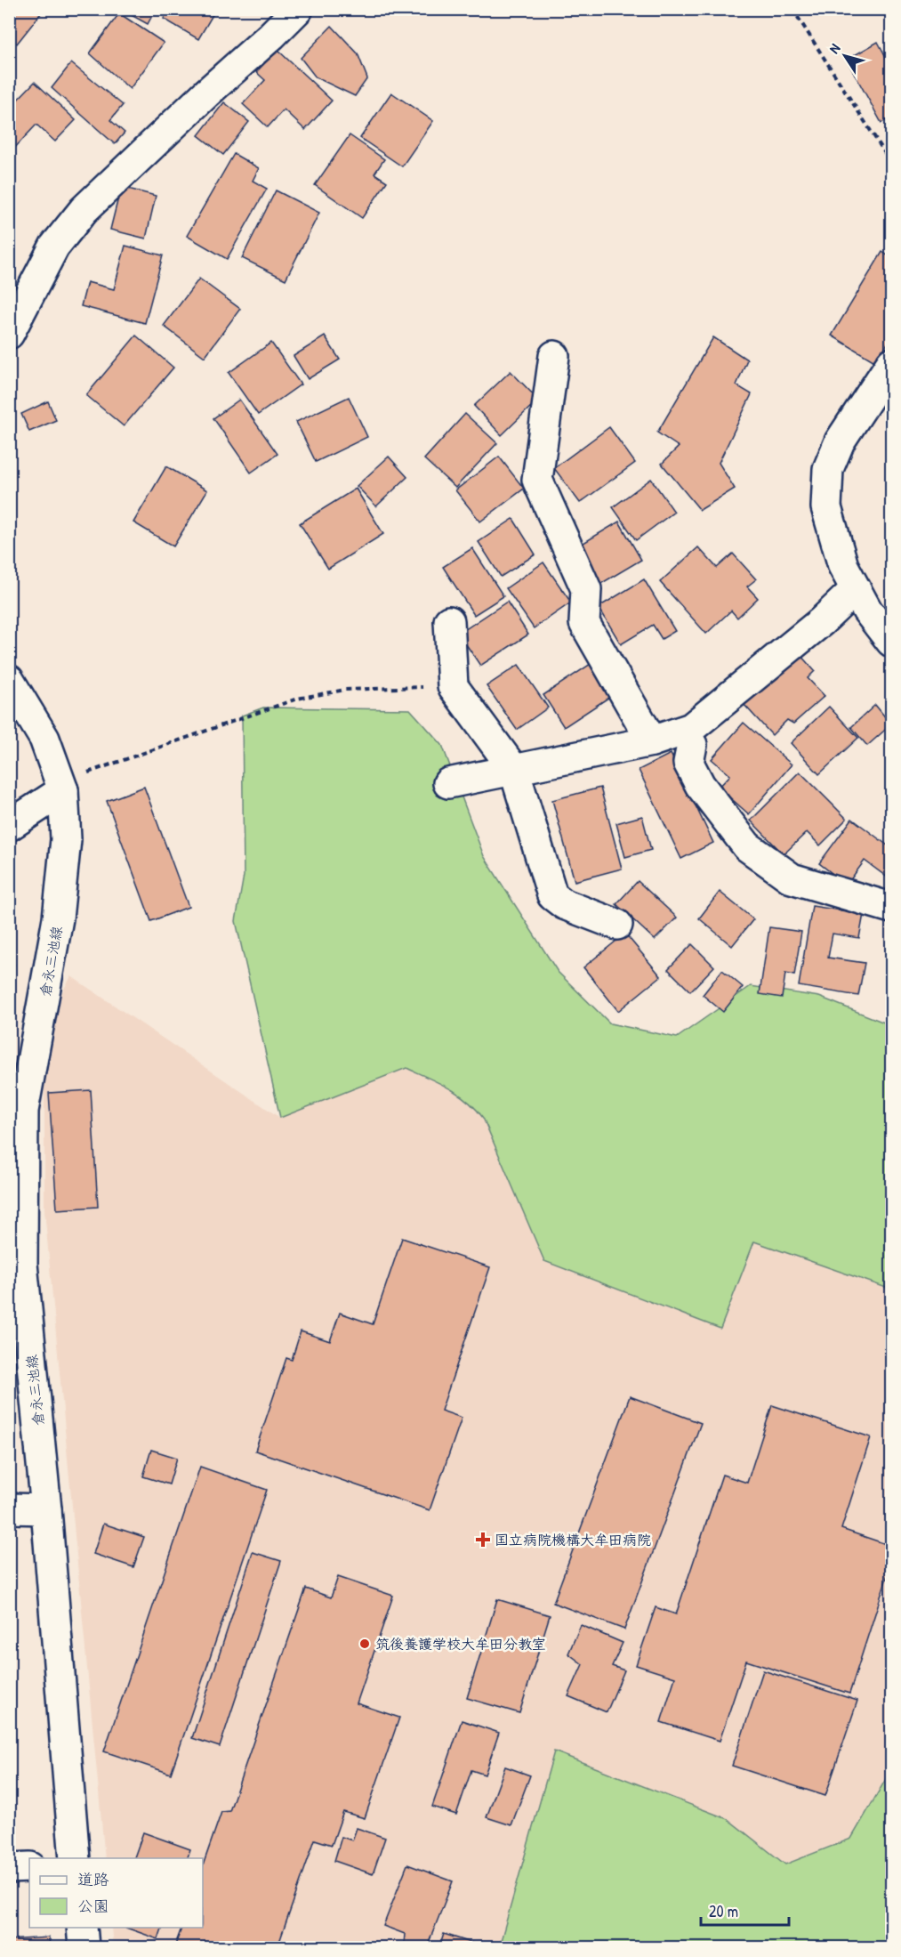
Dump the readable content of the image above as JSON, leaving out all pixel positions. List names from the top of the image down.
{
  "streets": {
    "street": ["倉永三池線"]
  },
  "places": {
    "health": ["国立病院機構大牟田病院"],
    "other": ["筑後養護学校大牟田分教室"]
  },
  "legend": ["道路", "公園"],
  "scale_bar": "20 m",
  "north": "top left"
}
